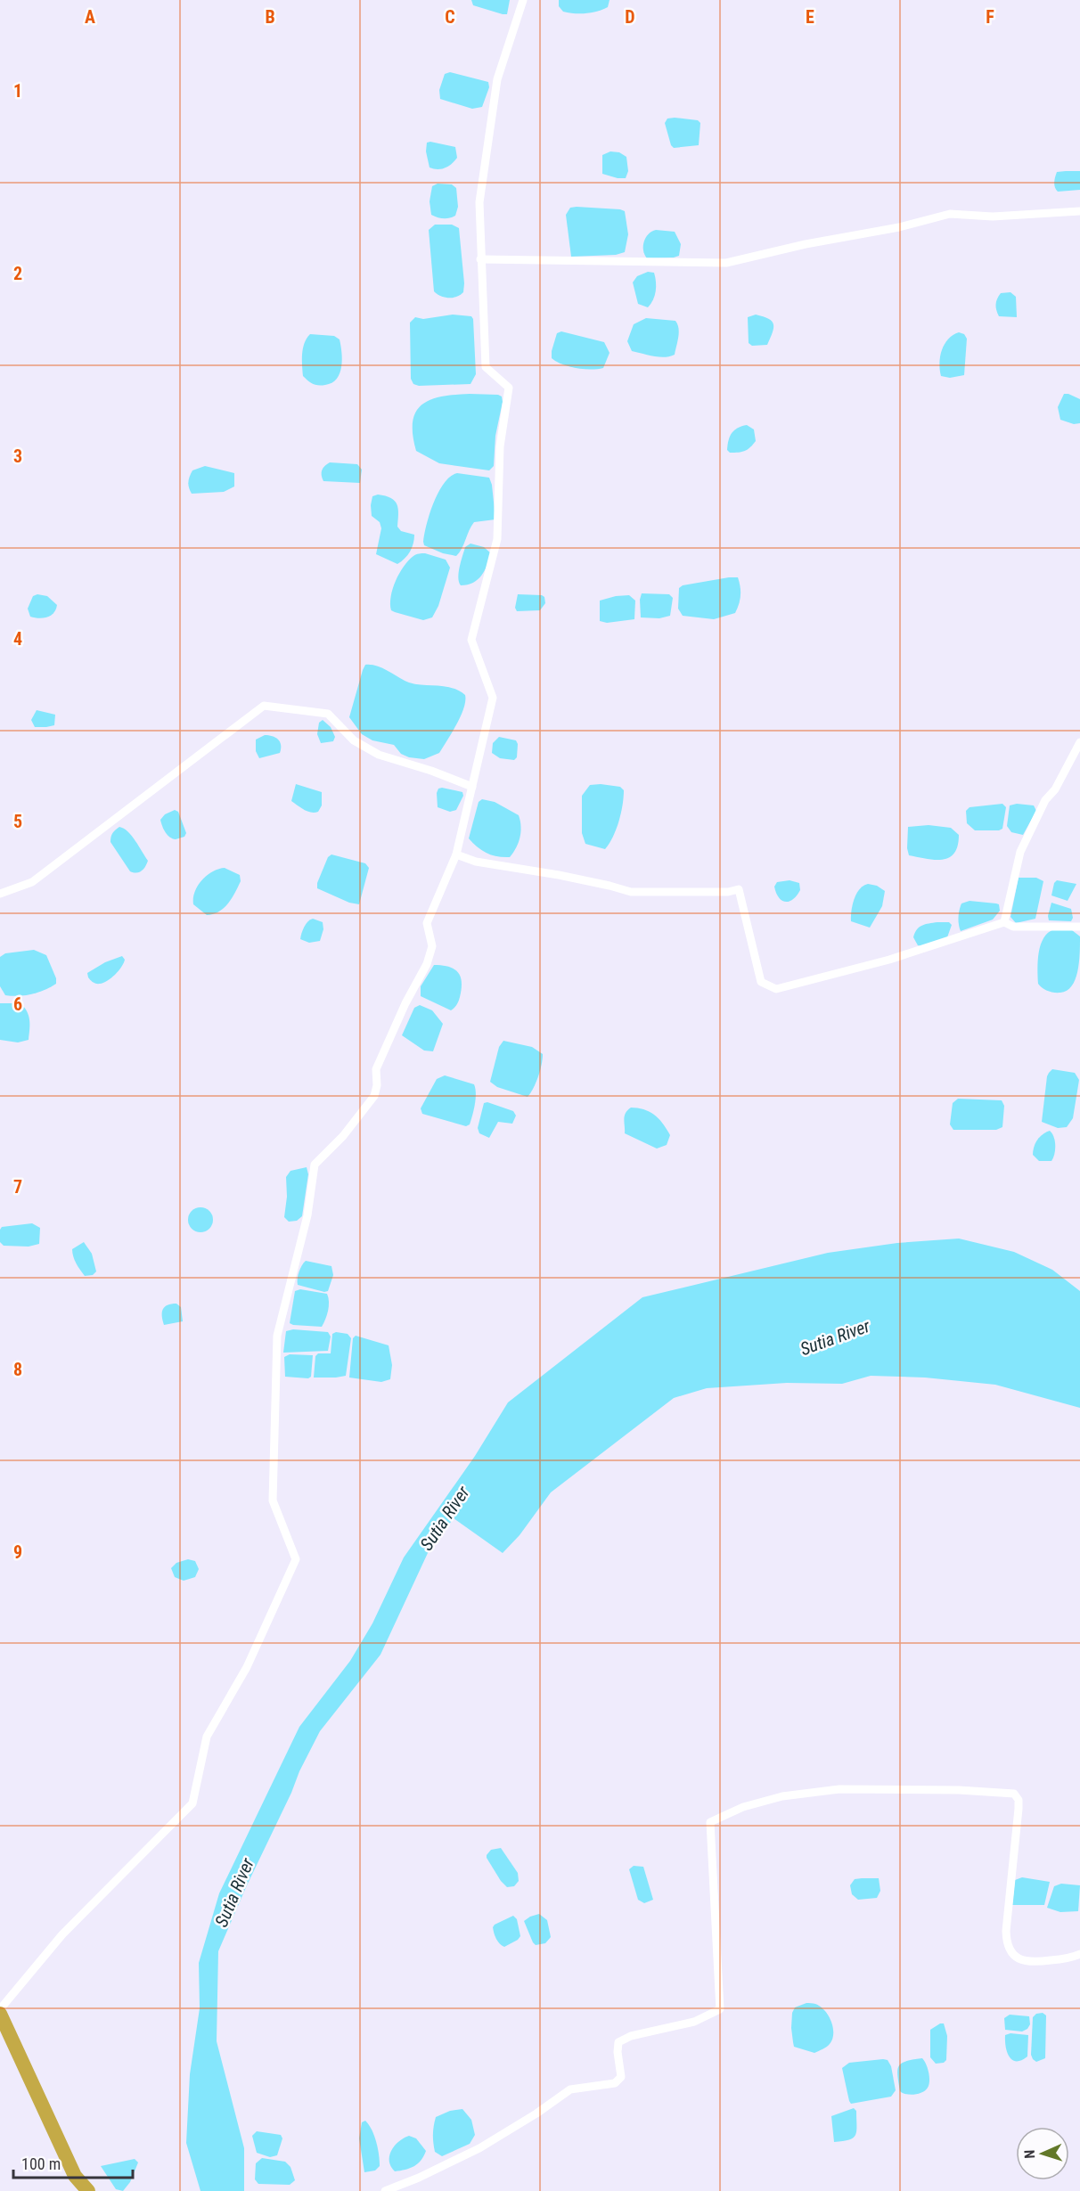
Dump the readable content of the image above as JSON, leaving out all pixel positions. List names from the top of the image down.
{
  "water": ["Sutia River"],
  "scale_bar": "100 m",
  "north": "left",
  "grid": {
    "columns": [
      "A",
      "B",
      "C",
      "D",
      "E",
      "F"
    ],
    "rows": [
      "1",
      "2",
      "3",
      "4",
      "5",
      "6",
      "7",
      "8",
      "9"
    ]
  }
}
